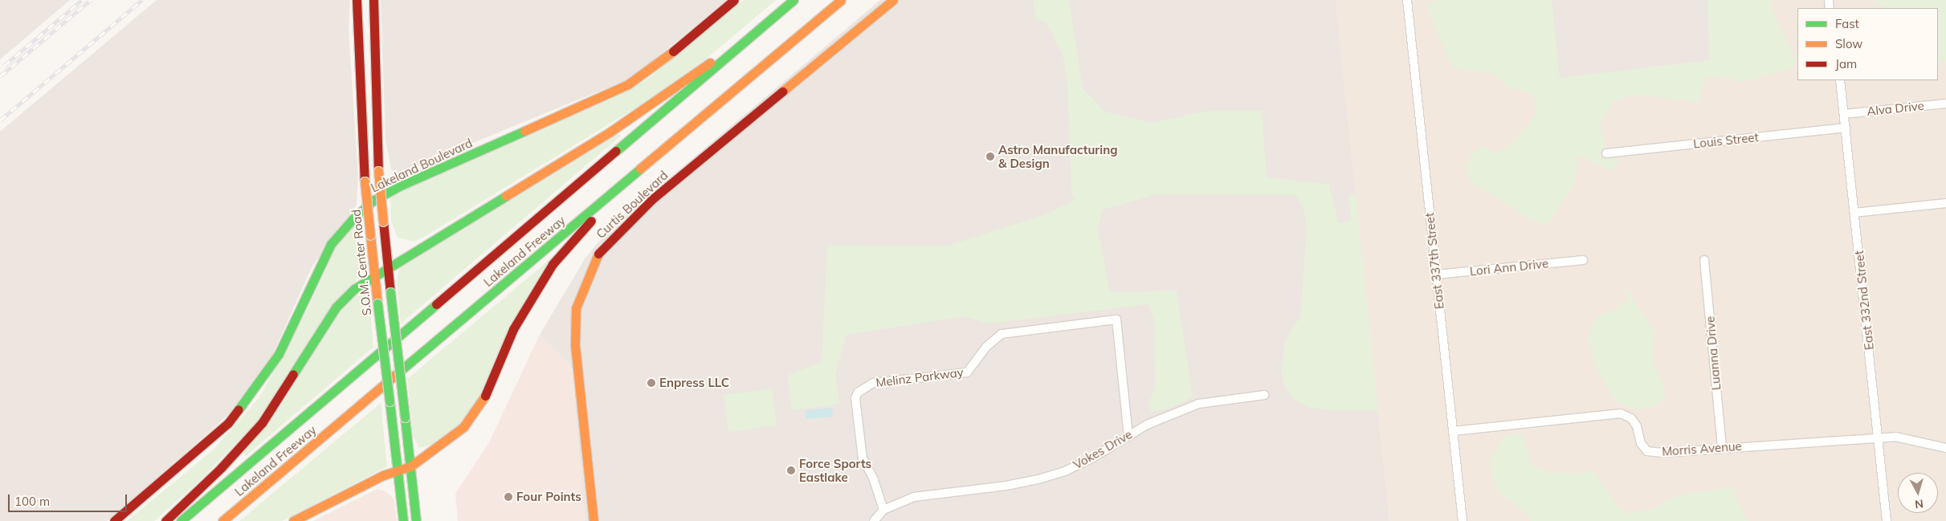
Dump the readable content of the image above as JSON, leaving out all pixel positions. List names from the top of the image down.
{
  "streets": {
    "main road": [
      "Lakeland Boulevard",
      "Curtis Boulevard",
      "Lakeland Freeway",
      "S.O.M. Center Road"
    ],
    "street": [
      "Alva Drive",
      "Louis Street",
      "East 337th Street",
      "Lori Ann Drive",
      "East 332nd Street",
      "Luanna Drive",
      "Melinz Parkway",
      "Morris Avenue",
      "Vokes Drive"
    ]
  },
  "crossings": [
    ["Alva Drive", "East 332nd Street"],
    ["Louis Street", "East 332nd Street"],
    ["East 337th Street", "Lori Ann Drive"],
    ["East 337th Street", "Morris Avenue"],
    ["East 332nd Street", "Morris Avenue"],
    ["Luanna Drive", "Morris Avenue"],
    ["Melinz Parkway", "Vokes Drive"]
  ],
  "places": [
    "Astro Manufacturing & Design",
    "Enpress LLC",
    "Force Sports Eastlake",
    "Four Points"
  ],
  "legend": ["Fast", "Slow", "Jam"],
  "scale_bar": "100 m",
  "north": "bottom"
}
